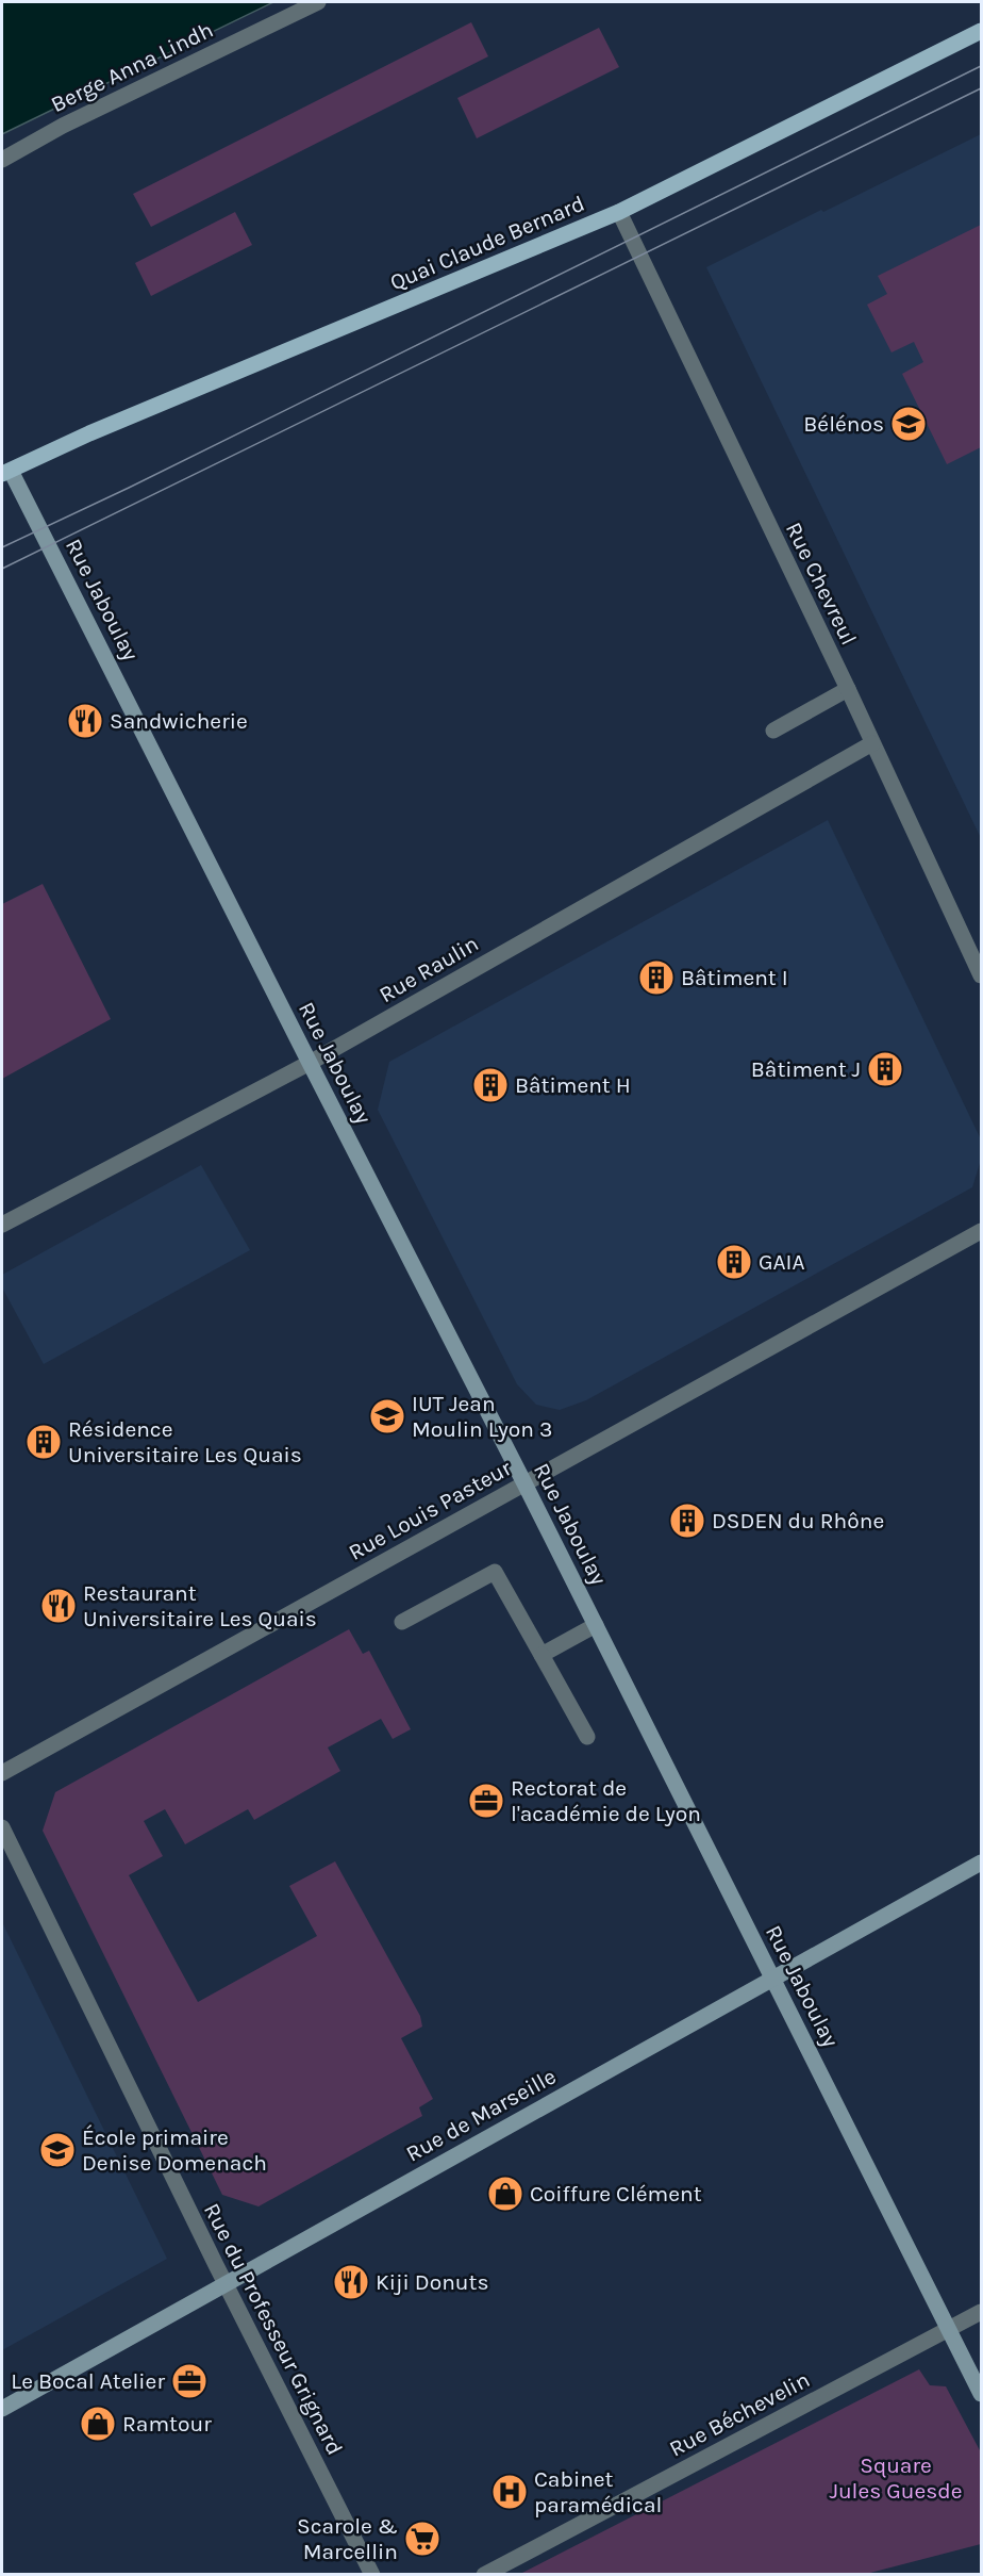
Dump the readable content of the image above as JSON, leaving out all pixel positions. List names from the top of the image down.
{
  "streets": {
    "main road": ["Quai Claude Bernard"],
    "street": [
      "Berge Anna Lindh",
      "Rue Chevreul",
      "Rue Jaboulay",
      "Rue Raulin",
      "Rue Louis Pasteur",
      "Rue de Marseille",
      "Rue du Professeur Grignard",
      "Rue Béchevelin"
    ]
  },
  "crossings": [
    ["Quai Claude Bernard", "Rue Chevreul"],
    ["Quai Claude Bernard", "Rue Jaboulay"],
    ["Rue Chevreul", "Rue Raulin"],
    ["Rue Jaboulay", "Rue Raulin"],
    ["Rue Jaboulay", "Rue Louis Pasteur"],
    ["Rue Jaboulay", "Rue de Marseille"],
    ["Rue Jaboulay", "Rue Béchevelin"],
    ["Rue de Marseille", "Rue du Professeur Grignard"]
  ],
  "parks": ["Square Jules Guesde"],
  "places": {
    "school or university": ["Bélénos", "IUT Jean Moulin Lyon 3", "École primaire Denise Domenach"],
    "restaurant": ["Sandwicherie", "Restaurant Universitaire Les Quais", "Kiji Donuts"],
    "building": [
      "Bâtiment I",
      "Bâtiment J",
      "Bâtiment H",
      "GAIA",
      "Résidence Universitaire Les Quais",
      "DSDEN du Rhône"
    ],
    "office": ["Rectorat de l'académie de Lyon", "Le Bocal Atelier"],
    "shop": ["Coiffure Clément", "Ramtour"],
    "hospital": ["Cabinet paramédical"],
    "supermarket": ["Scarole & Marcellin"]
  }
}
